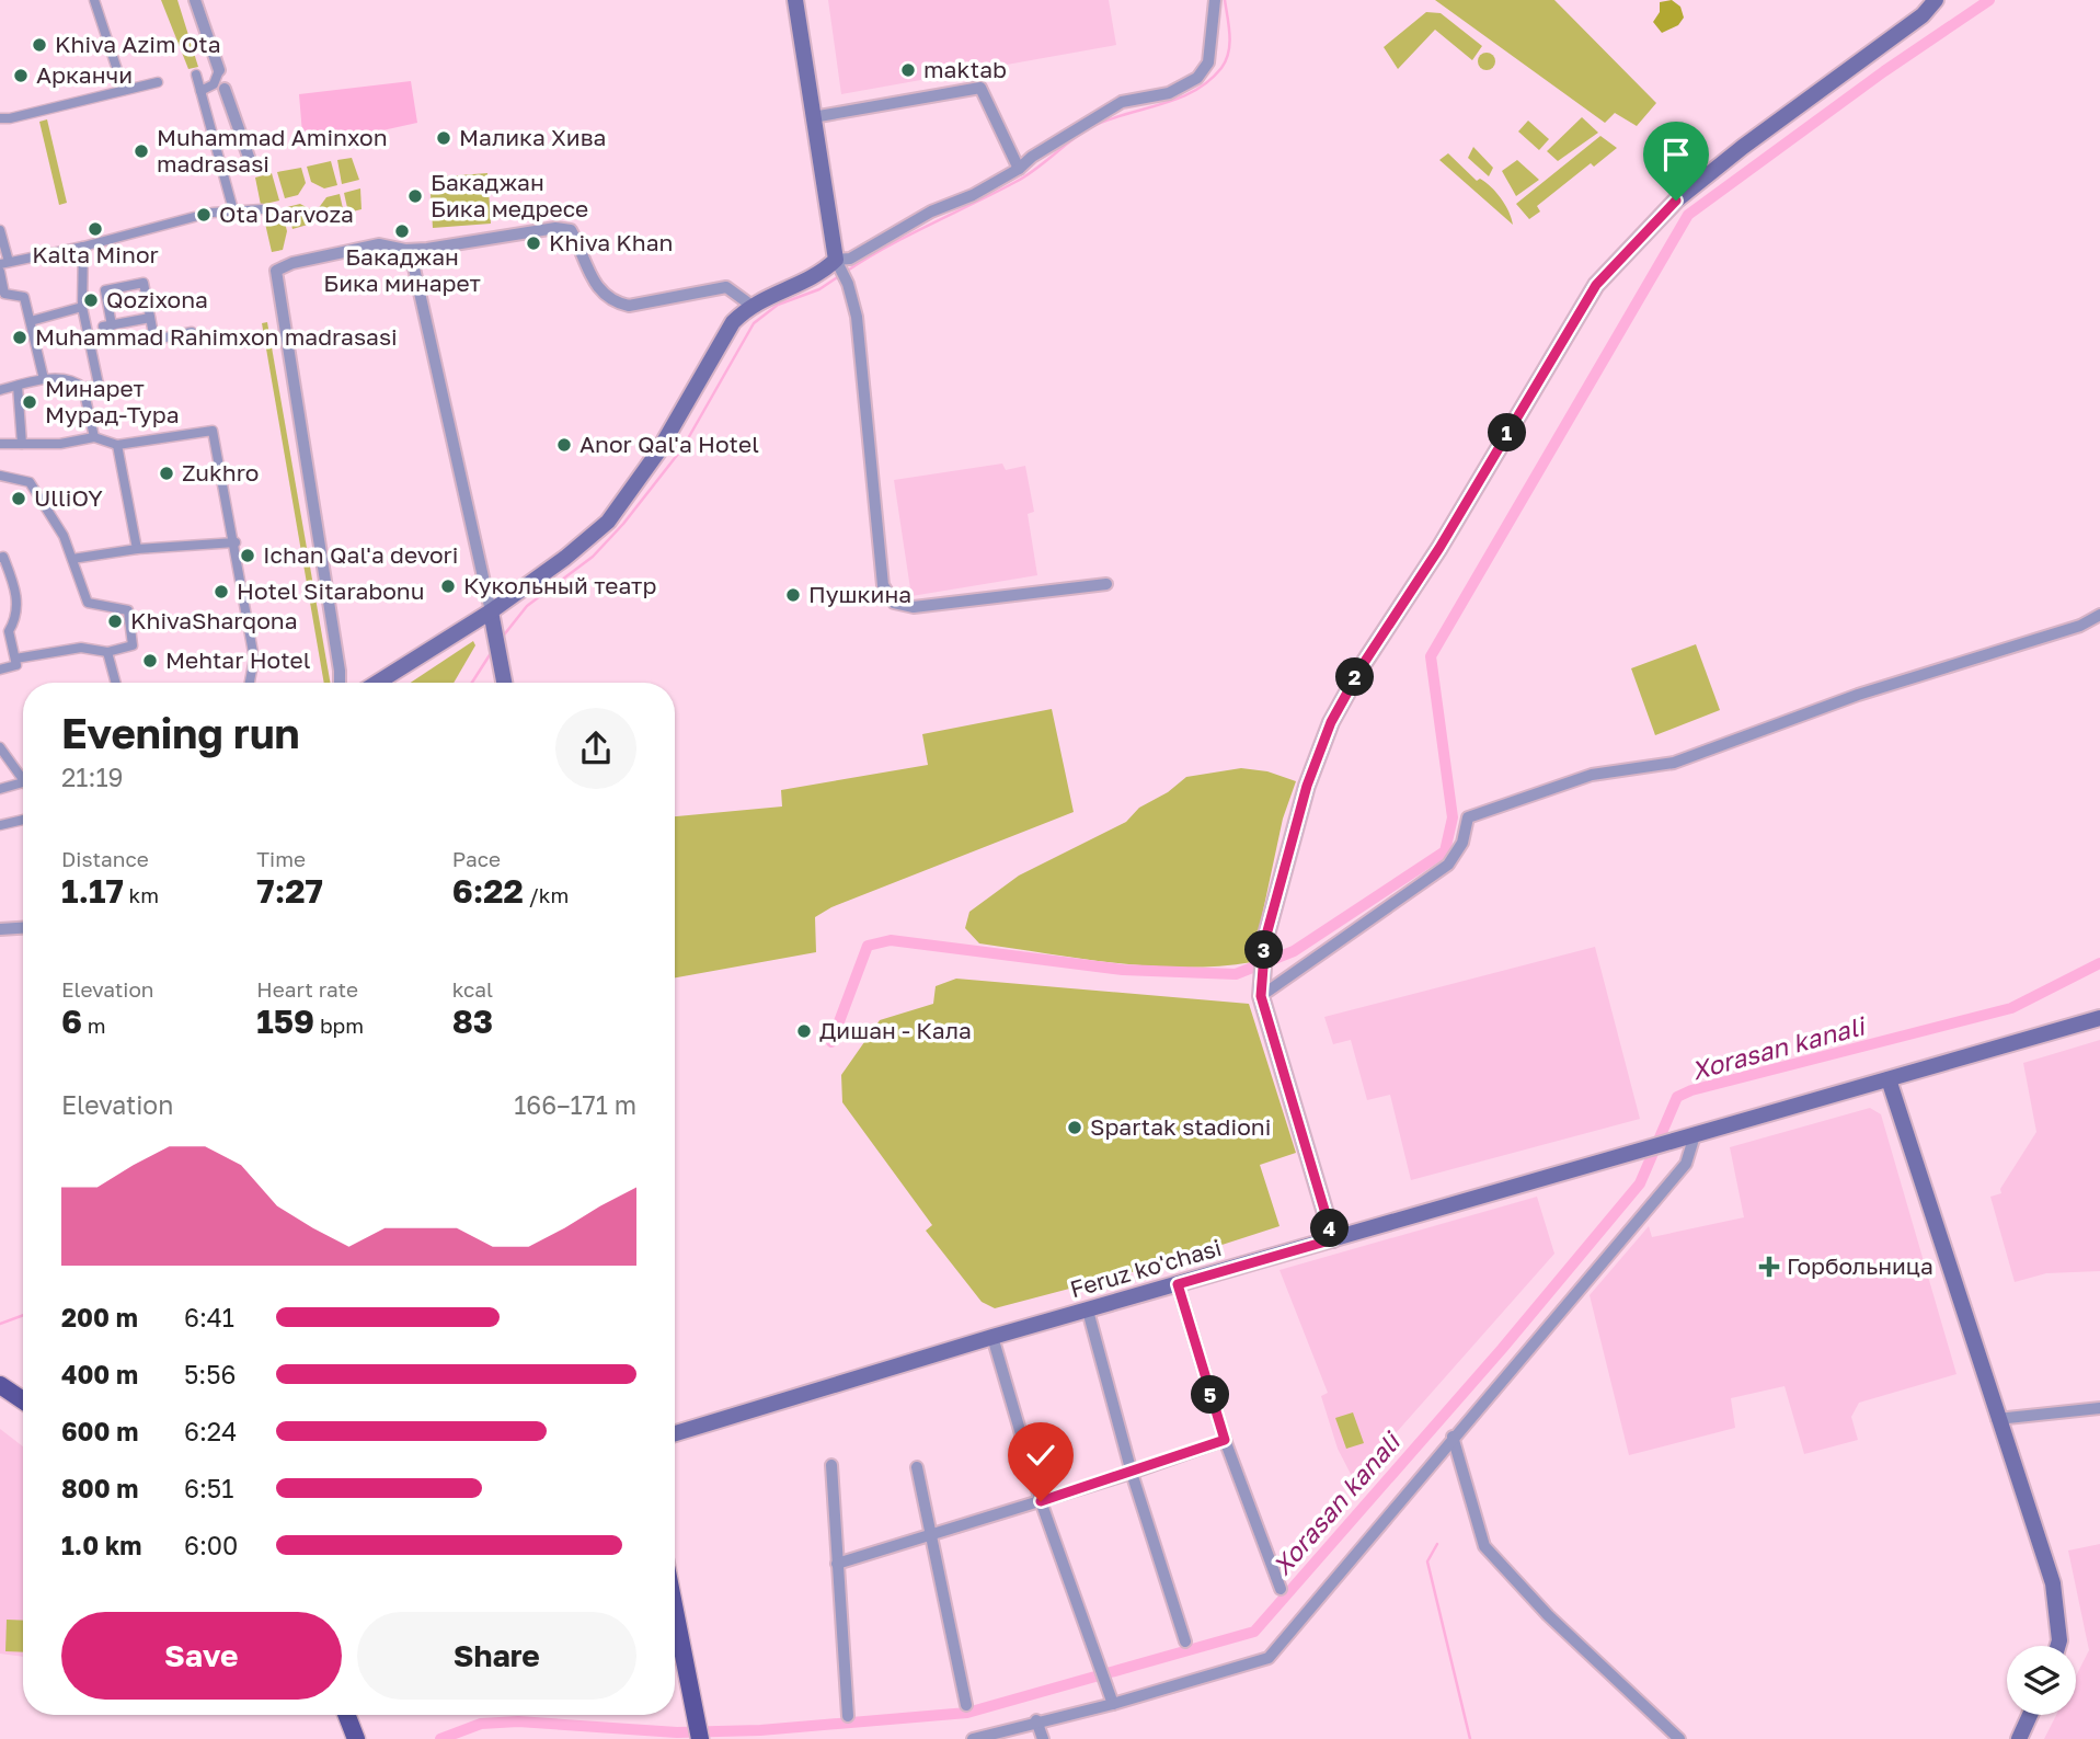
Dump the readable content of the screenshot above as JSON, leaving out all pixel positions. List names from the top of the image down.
{
  "streets": {
    "main road": ["Feruz ko'chasi"]
  },
  "water": ["Xorasan kanali"],
  "places": {
    "other": [
      "Khiva Azim Ota",
      "maktab",
      "Арканчи",
      "Малика Хива",
      "Muhammad Aminxon madrasasi",
      "Бакаджан Бика медресе",
      "Ota Darvoza",
      "Kalta Minor",
      "Бакаджан Бика минарет",
      "Khiva Khan",
      "Qozixona",
      "Muhammad Rahimxon madrasasi",
      "Минарет Мурад-Тура",
      "Anor Qal'a Hotel",
      "Zukhro",
      "UlliOY",
      "Ichan Qal'a devori",
      "Кукольный театр",
      "Hotel Sitarabonu",
      "Пушкина",
      "KhivaSharqona",
      "Mehtar Hotel",
      "Дишан - Кала",
      "Spartak stadioni"
    ],
    "health": ["Горбольница"]
  },
  "page": {
    "pins": [
      "1",
      "2",
      "3",
      "4",
      "5"
    ],
    "heading": ["Evening run", "21:19"],
    "stats": [
      ["Distance", "1.17 km"],
      ["Time", "7:27"],
      ["Pace", "6:22 /km"],
      ["Elevation", "6 m"],
      ["Heart rate", "159 bpm"],
      ["kcal", "83"]
    ],
    "chart": ["Elevation", "166–171 m"],
    "list": [
      {
        "name": "200 m",
        "note": "6:41"
      },
      {
        "name": "400 m",
        "note": "5:56"
      },
      {
        "name": "600 m",
        "note": "6:24"
      },
      {
        "name": "800 m",
        "note": "6:51"
      },
      {
        "name": "1.0 km",
        "note": "6:00"
      }
    ],
    "buttons": ["Save", "Share"]
  }
}
